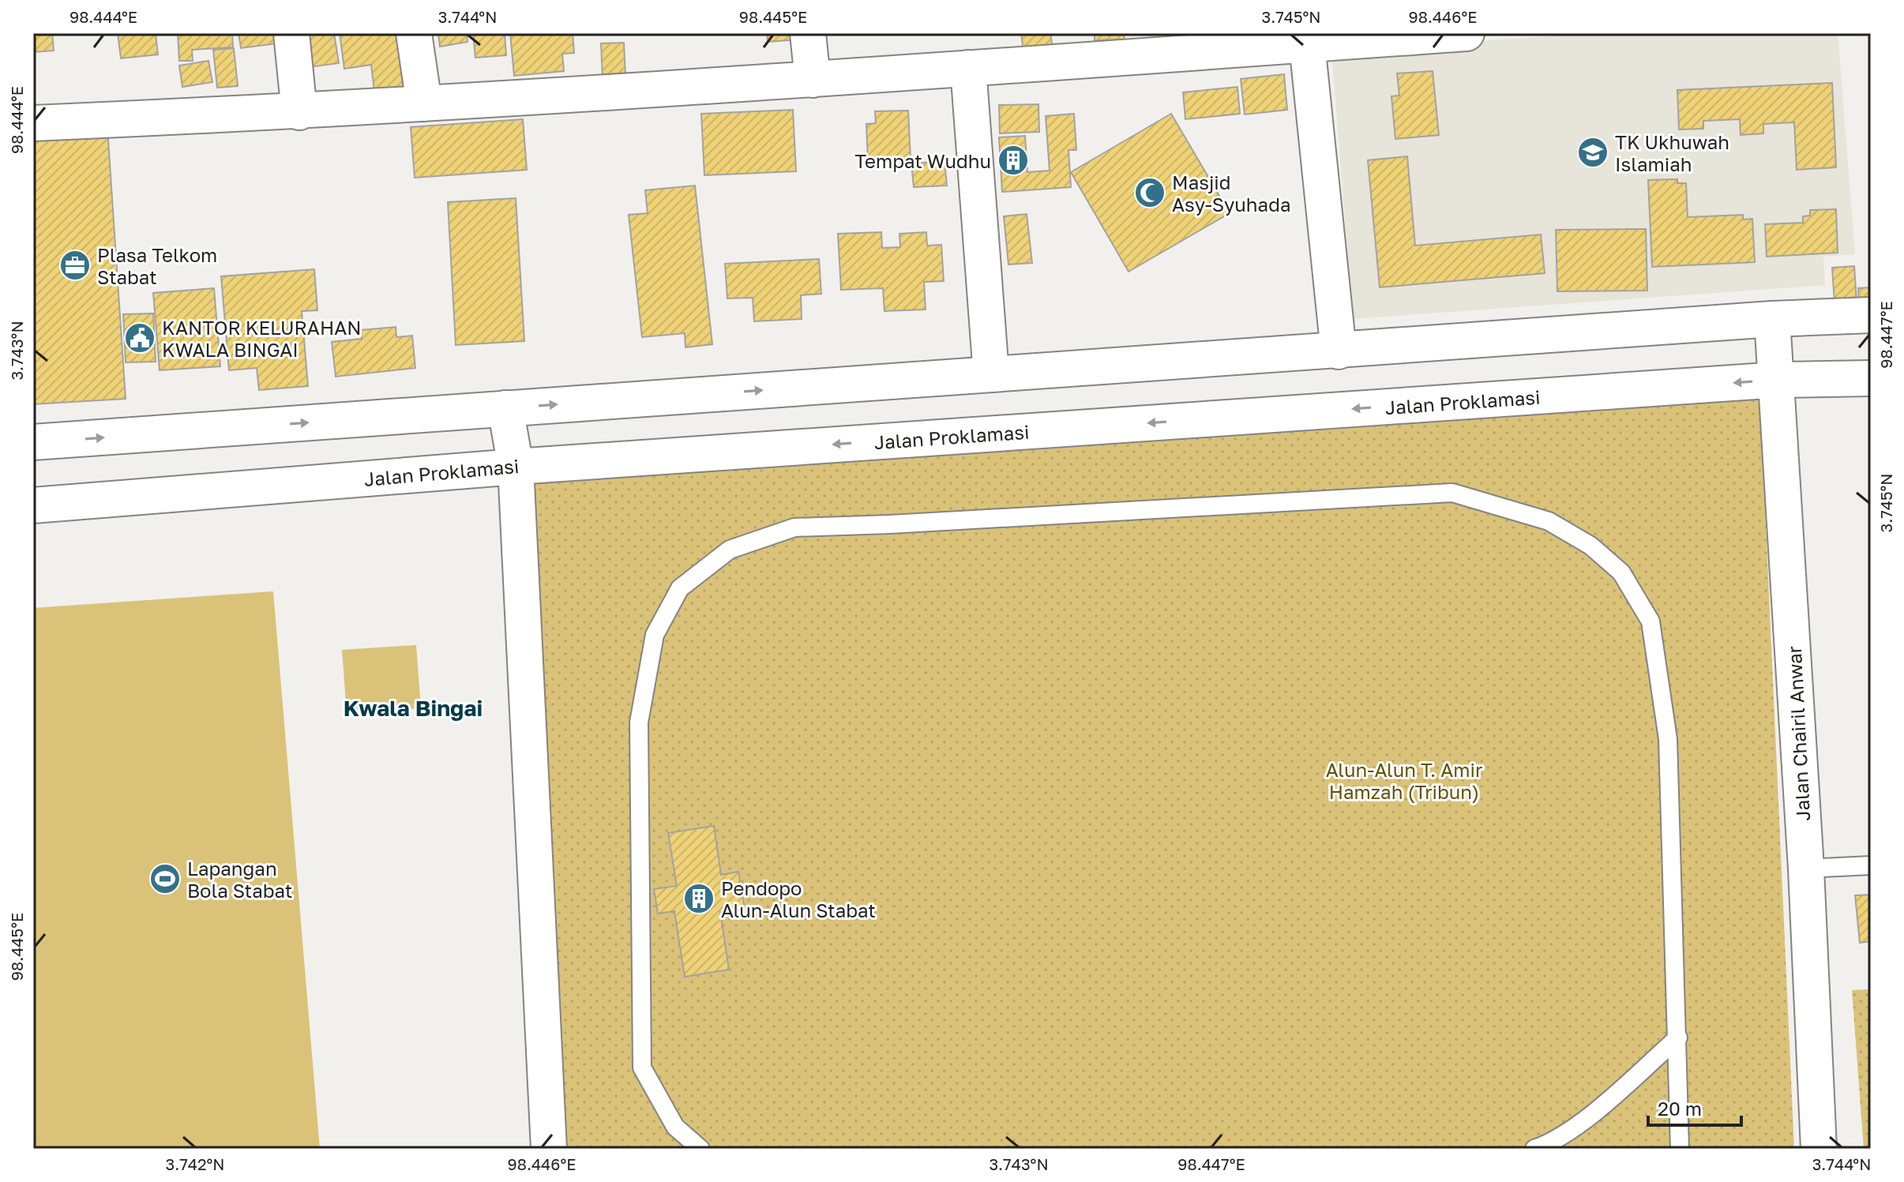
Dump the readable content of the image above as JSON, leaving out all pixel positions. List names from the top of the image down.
{
  "streets": {
    "street": ["Jalan Proklamasi", "Jalan Chairil Anwar"]
  },
  "crossings": [
    ["Jalan Proklamasi", "Jalan Chairil Anwar"]
  ],
  "districts": ["Kwala Bingai"],
  "parks": ["Alun-Alun T. Amir Hamzah (Tribun)"],
  "places": {
    "school or university": ["TK Ukhuwah Islamiah"],
    "building": ["Tempat Wudhu", "Pendopo Alun-Alun Stabat"],
    "mosque": ["Masjid Asy-Syuhada"],
    "office": ["Plasa Telkom Stabat"],
    "public building": ["KANTOR KELURAHAN KWALA BINGAI"],
    "sports": ["Lapangan Bola Stabat"]
  },
  "scale_bar": "20 m",
  "coordinates": [
    "98.444°E",
    "3.744°N",
    "98.445°E",
    "3.745°N",
    "98.446°E",
    "98.447°E",
    "3.743°N",
    "3.742°N"
  ]
}
